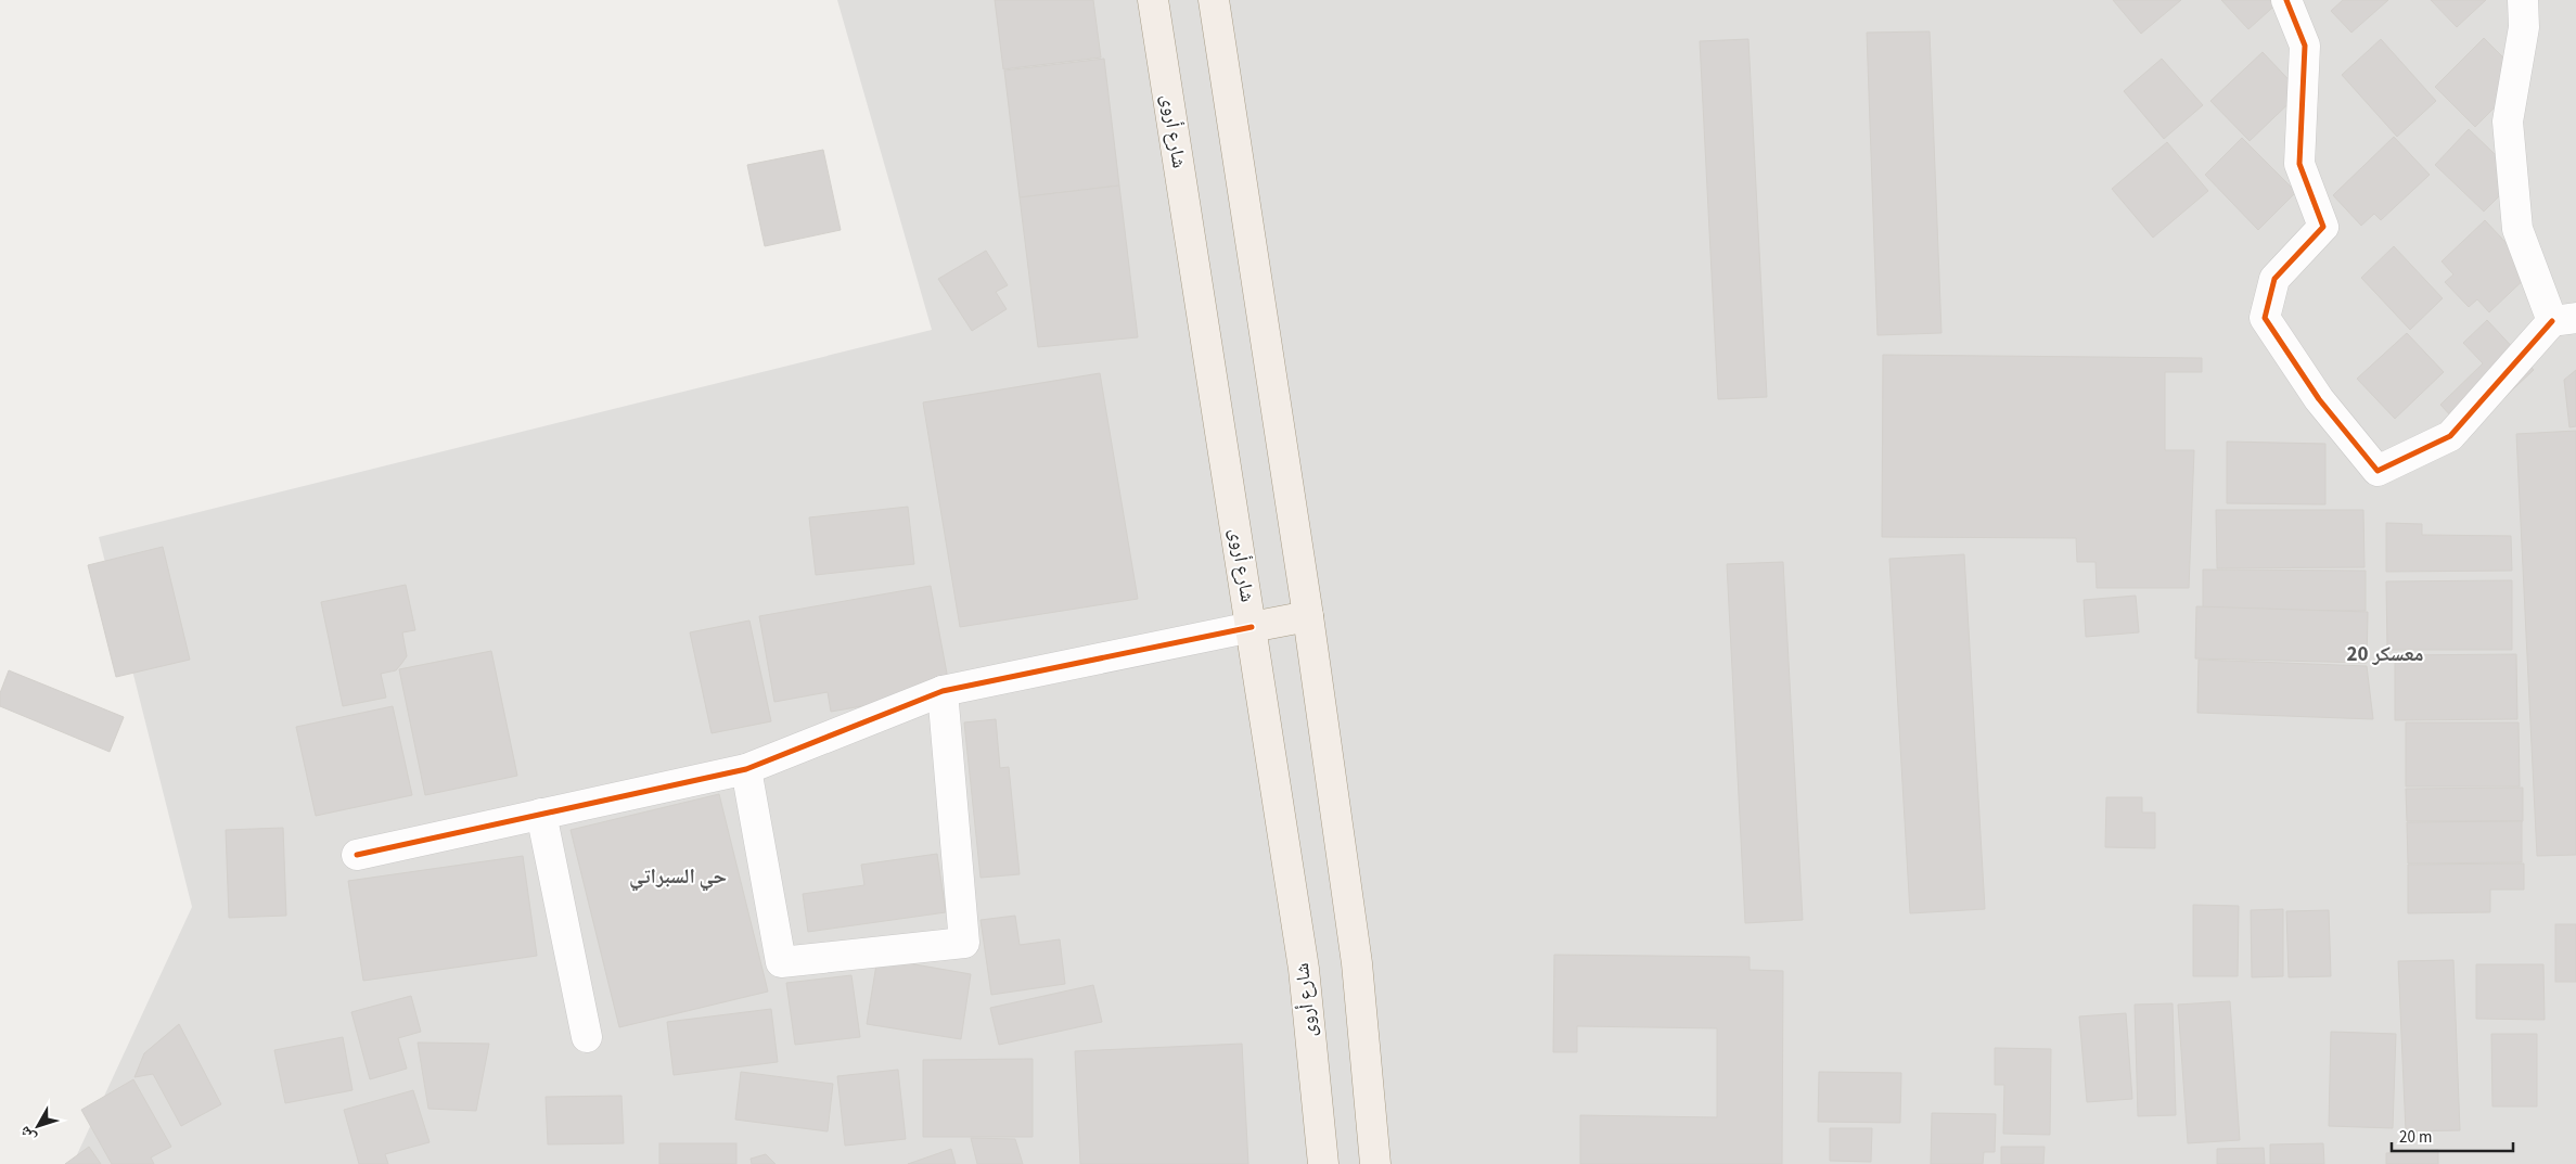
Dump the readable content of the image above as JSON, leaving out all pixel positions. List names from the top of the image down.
{
  "streets": {
    "main road": ["شارع أروى"]
  },
  "districts": ["معسكر 20", "حي السبراتي"],
  "scale_bar": "20 m",
  "north": "bottom left"
}
